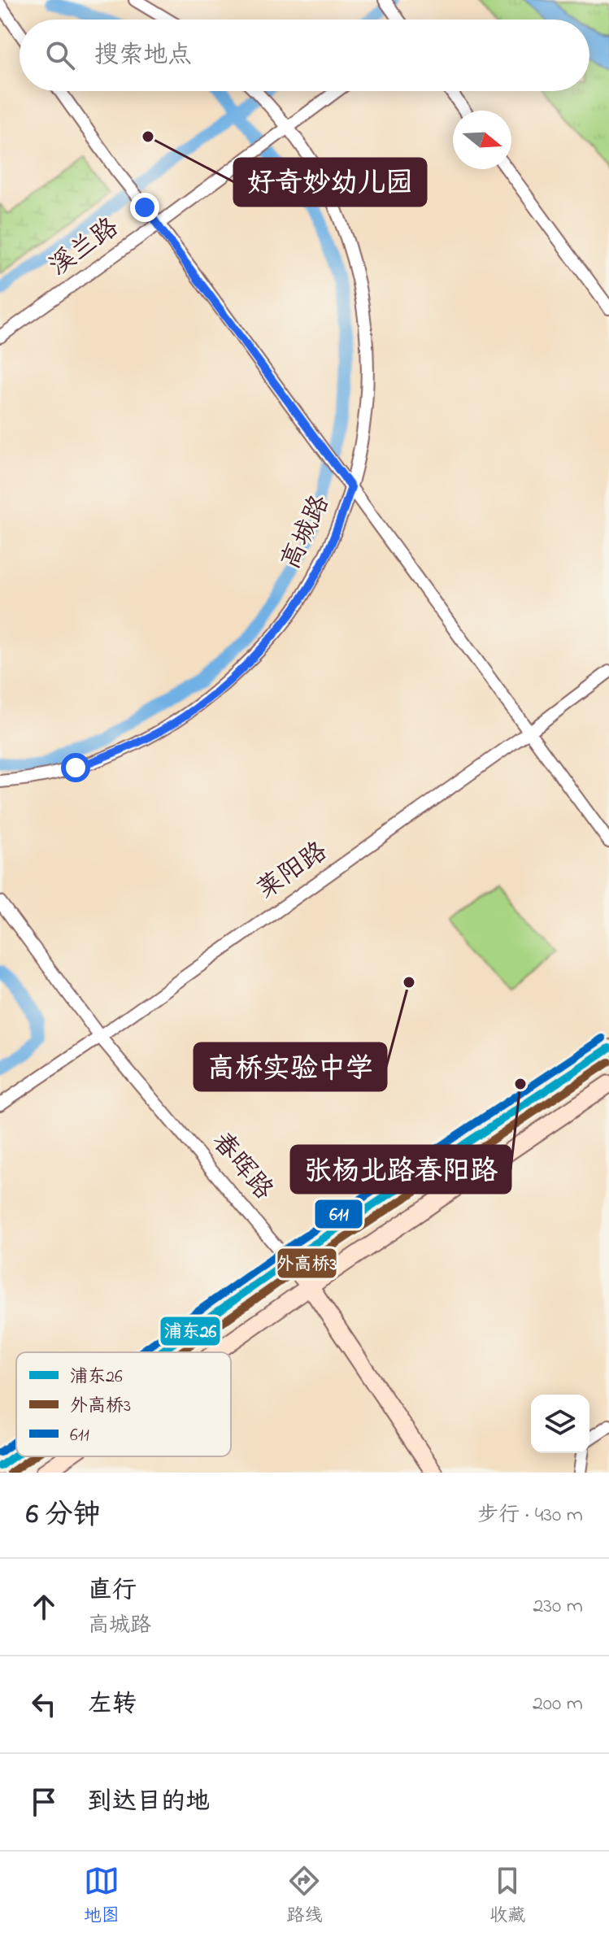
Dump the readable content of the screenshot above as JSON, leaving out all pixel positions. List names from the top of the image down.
{
  "streets": {
    "main road": ["春晖路"],
    "street": ["溪兰路", "高城路", "莱阳路"]
  },
  "crossings": [
    ["溪兰路", "高城路"],
    ["莱阳路", "春晖路"]
  ],
  "places": ["好奇妙幼儿园", "高桥实验中学", "张杨北路春阳路"],
  "lines": ["transit line 611", "transit line 浦东26", "transit line 外高桥3"],
  "legend": ["浦东26", "外高桥3", "611"],
  "north": "right",
  "page": {
    "search": "搜索地点",
    "heading": ["6 分钟", "步行 · 430 m"],
    "list": [
      ["直行", "高城路", "230 m"],
      ["左转", "200 m"],
      "到达目的地"
    ],
    "nav": ["地图", "路线", "收藏"]
  }
}
